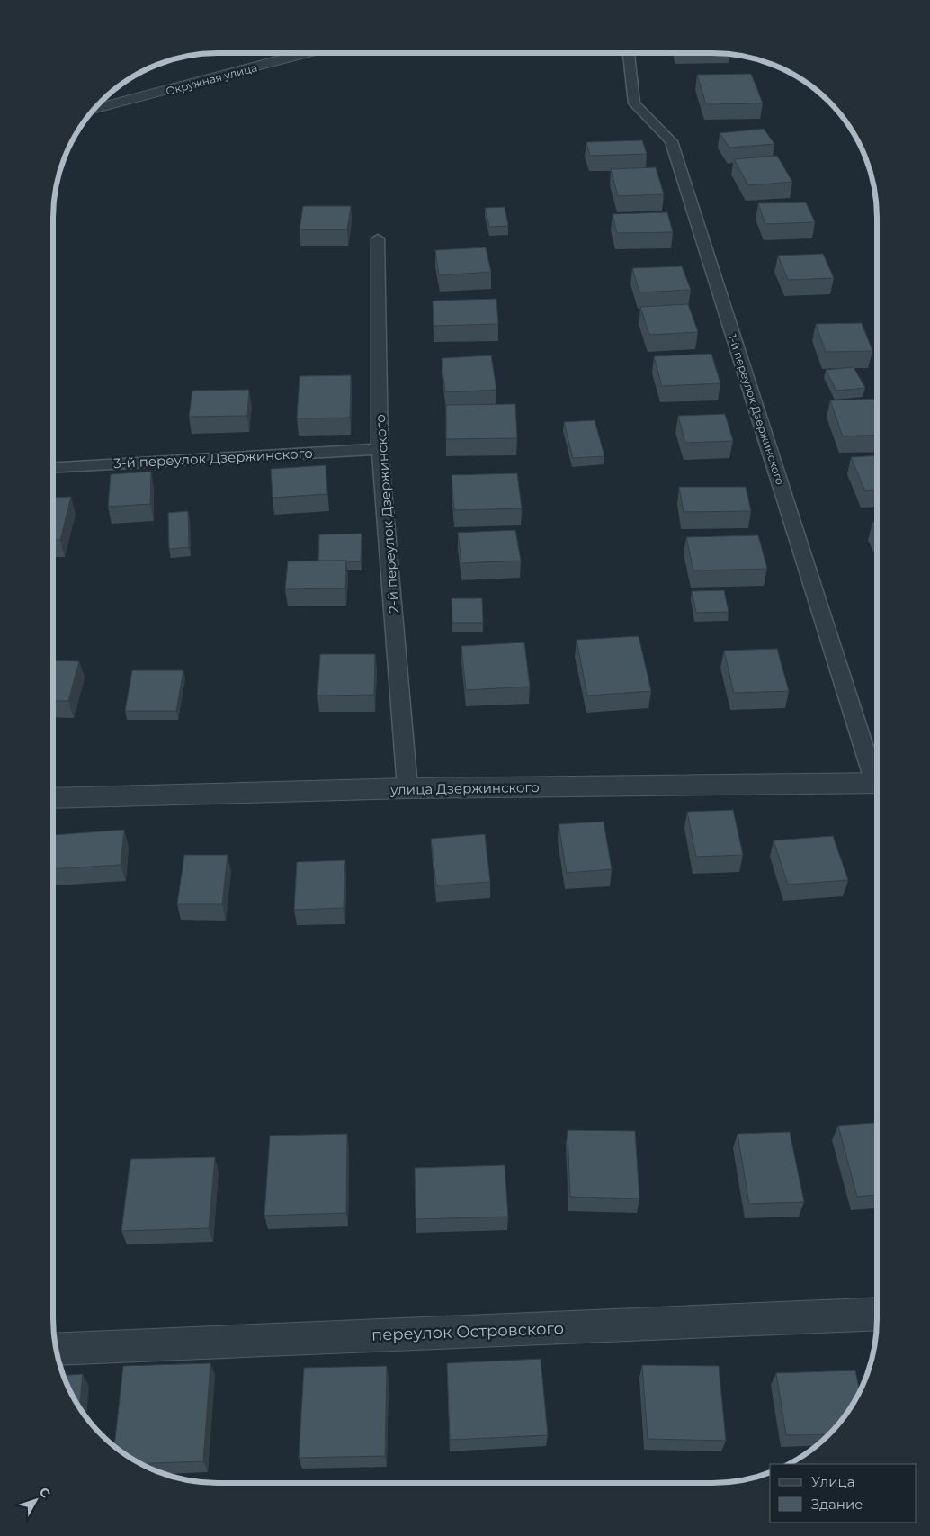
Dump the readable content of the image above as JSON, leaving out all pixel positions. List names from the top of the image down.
{
  "streets": {
    "street": ["Окружная улица", "улица Дзержинского", "переулок Островского"],
    "lane": ["1-й переулок Дзержинского", "3-й переулок Дзержинского", "2-й переулок Дзержинского"]
  },
  "crossings": [
    ["3-й переулок Дзержинского", "2-й переулок Дзержинского"],
    ["2-й переулок Дзержинского", "улица Дзержинского"]
  ],
  "legend": ["Улица", "Здание"],
  "north": "top right"
}
